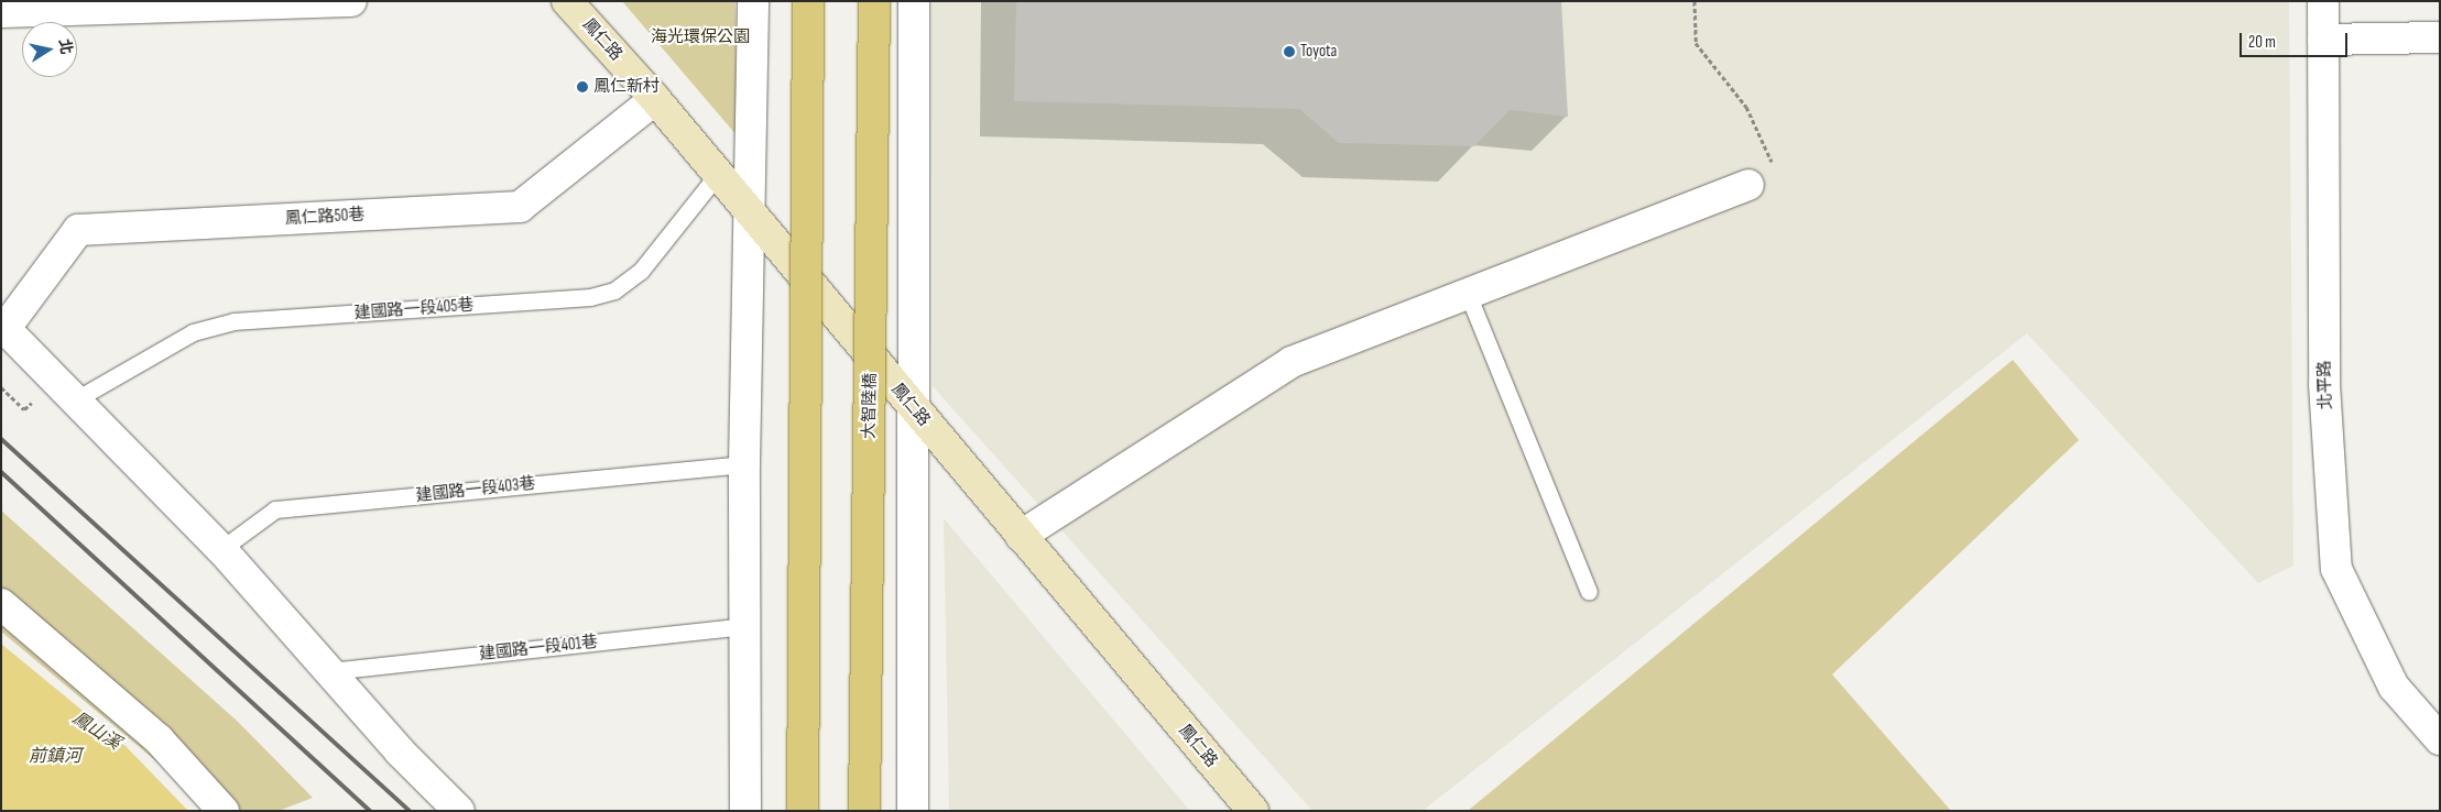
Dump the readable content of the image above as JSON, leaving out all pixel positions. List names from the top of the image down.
{
  "streets": {
    "main road": ["大智陸橋"],
    "street": ["鳳仁路", "鳳仁路50巷", "北平路"],
    "lane": ["建國路一段405巷", "建國路一段403巷", "建國路一段401巷"]
  },
  "crossings": [
    ["鳳仁路", "鳳仁路50巷"],
    ["鳳仁路", "建國路一段405巷"]
  ],
  "water": ["鳳山溪", "前鎮河"],
  "parks": ["海光環保公園"],
  "places": ["Toyota", "鳳仁新村"],
  "scale_bar": "20 m",
  "north": "right"
}
